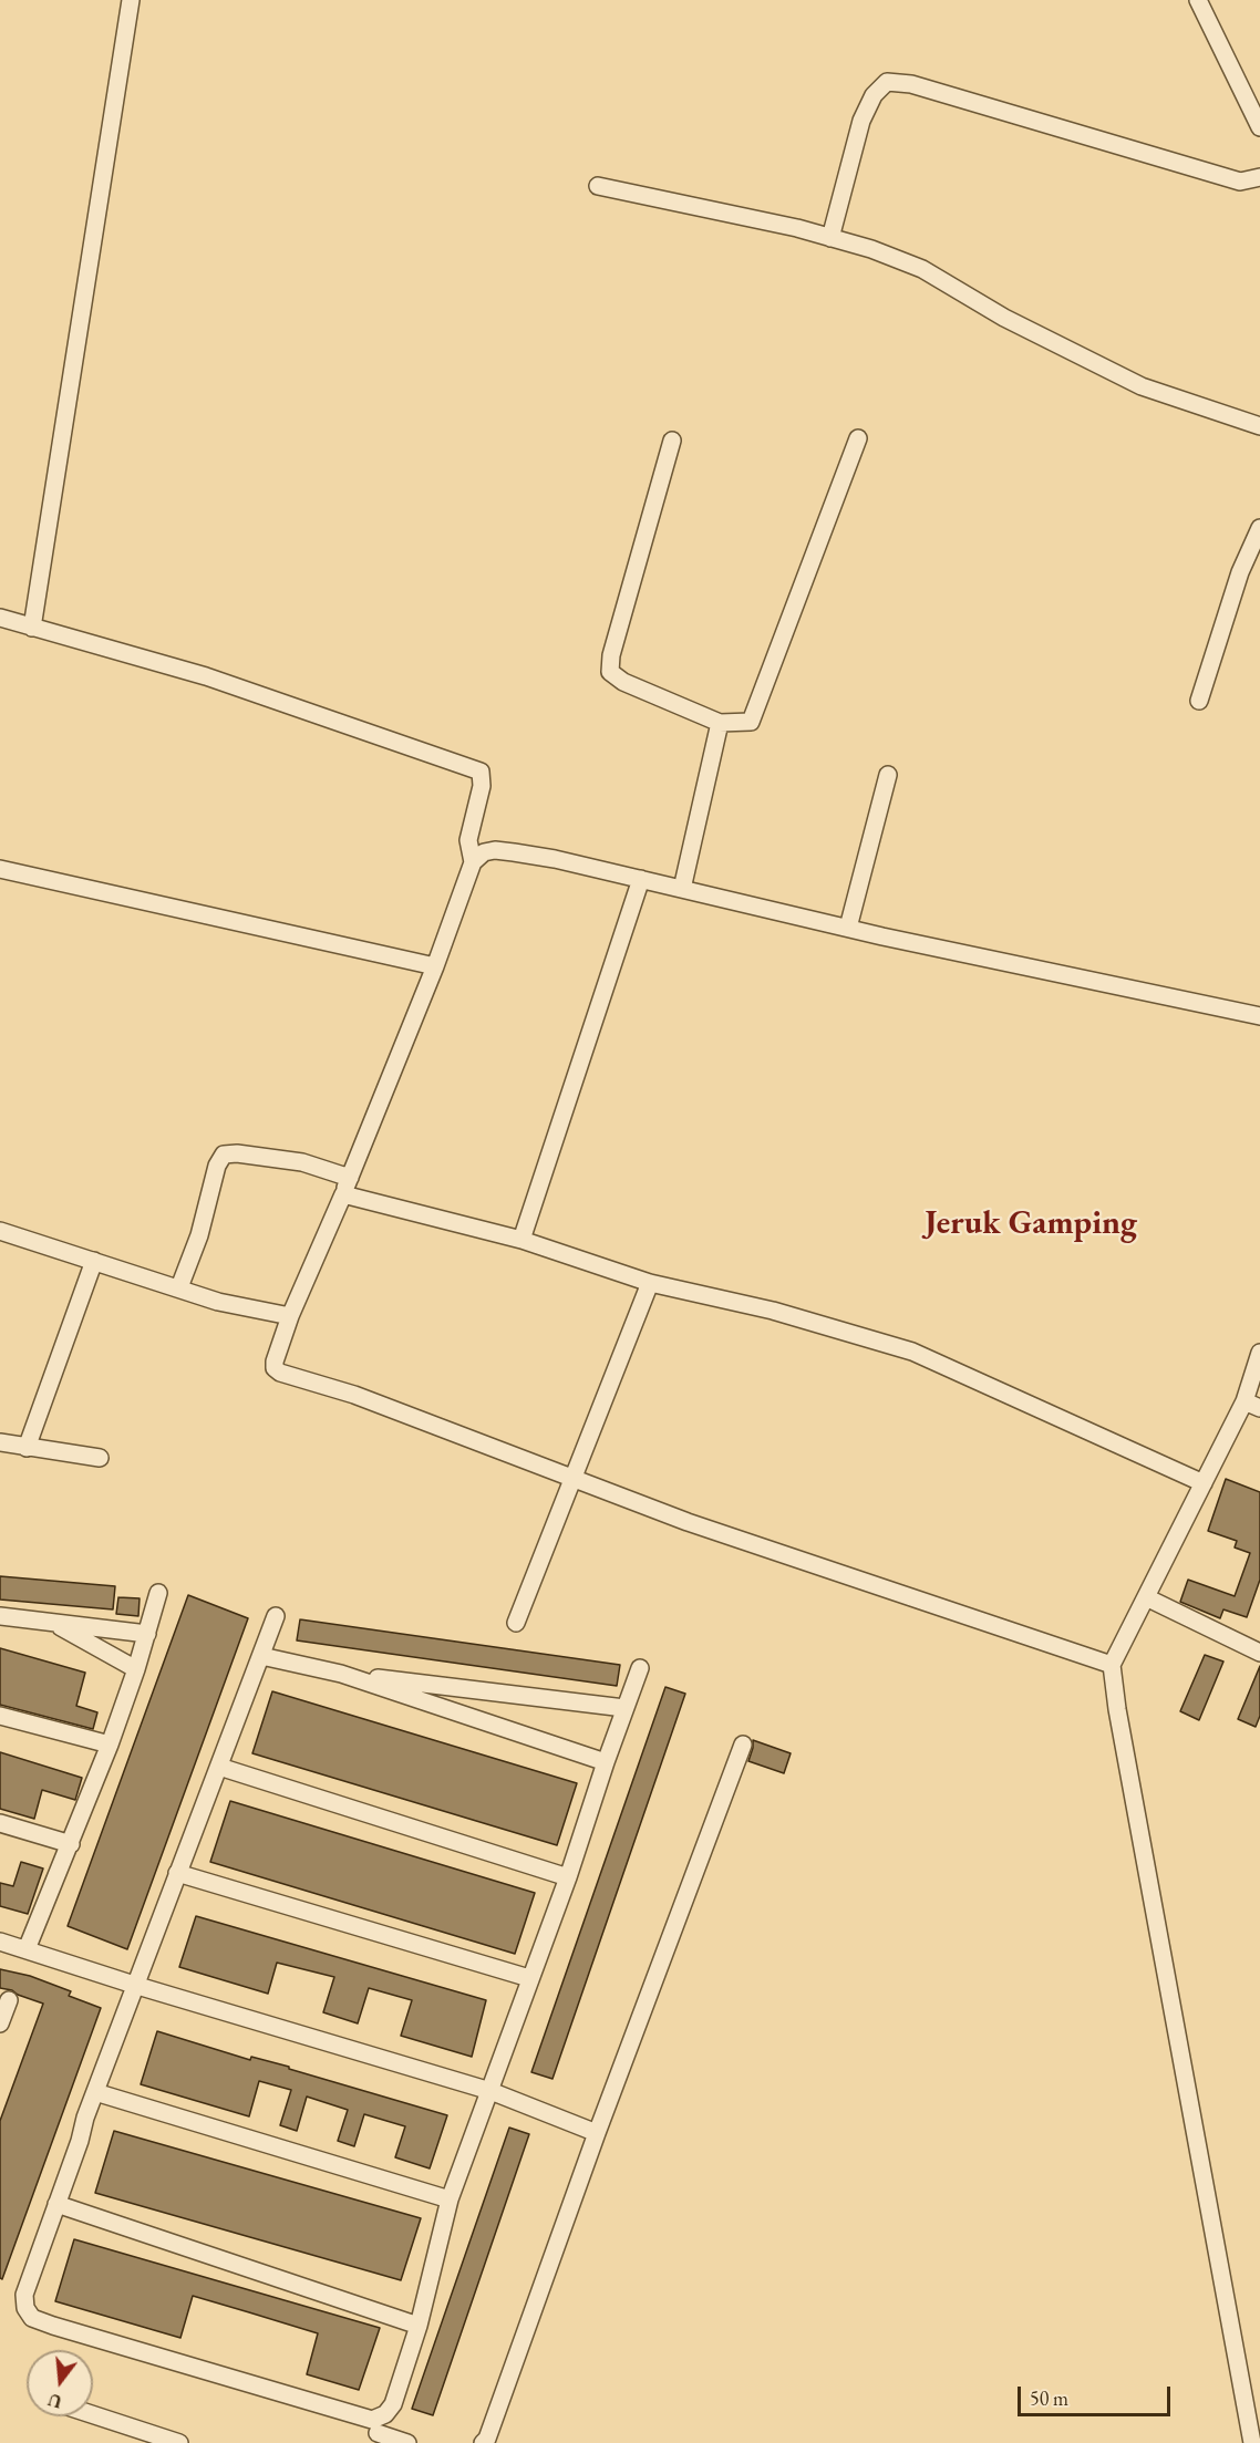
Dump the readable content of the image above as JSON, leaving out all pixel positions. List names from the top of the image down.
{
  "districts": ["Jeruk Gamping"],
  "scale_bar": "50 m",
  "north": "bottom"
}
